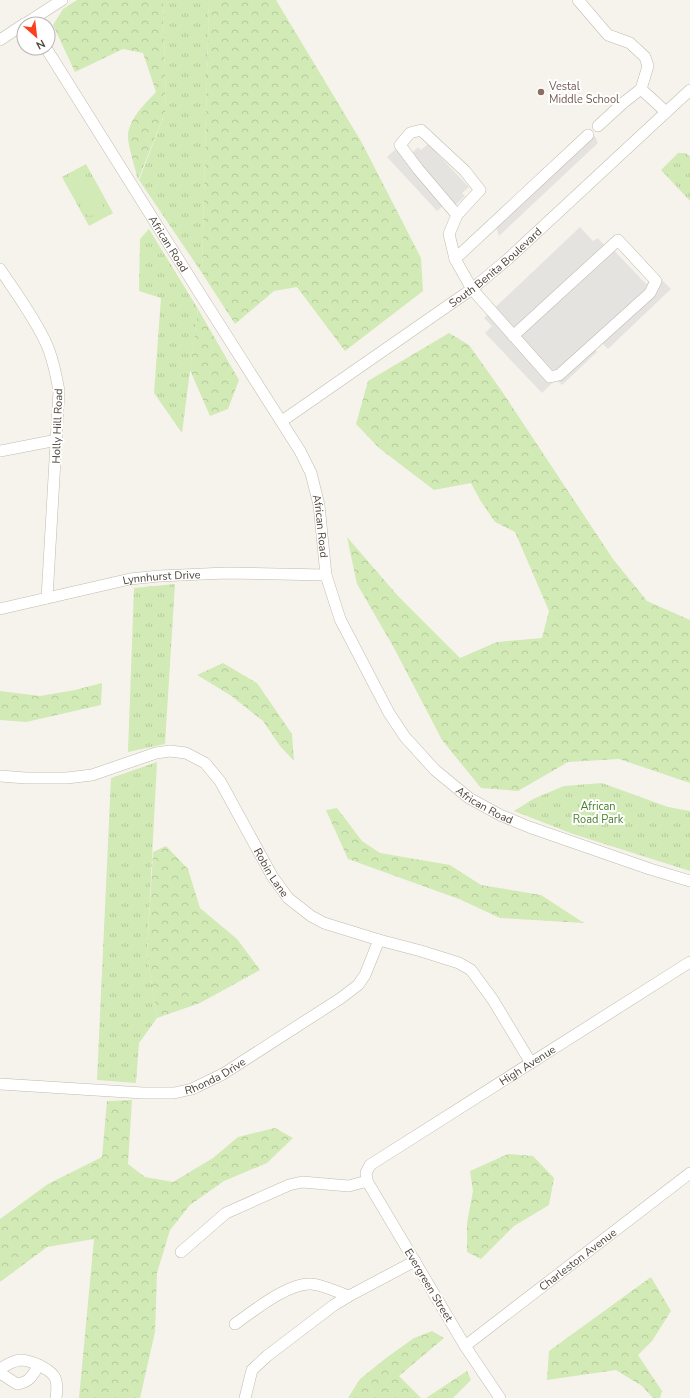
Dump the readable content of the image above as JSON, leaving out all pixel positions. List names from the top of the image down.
{
  "streets": {
    "street": [
      "African Road",
      "South Benita Boulevard",
      "Holly Hill Road",
      "Lynnhurst Drive",
      "Robin Lane",
      "High Avenue",
      "Rhonda Drive",
      "Charleston Avenue",
      "Evergreen Street"
    ]
  },
  "crossings": [
    ["African Road", "South Benita Boulevard"],
    ["African Road", "Lynnhurst Drive"],
    ["Holly Hill Road", "Lynnhurst Drive"],
    ["Robin Lane", "High Avenue"],
    ["Robin Lane", "Rhonda Drive"],
    ["High Avenue", "Evergreen Street"],
    ["Charleston Avenue", "Evergreen Street"]
  ],
  "parks": ["African Road Park"],
  "places": ["Vestal Middle School"],
  "north": "bottom right"
}
